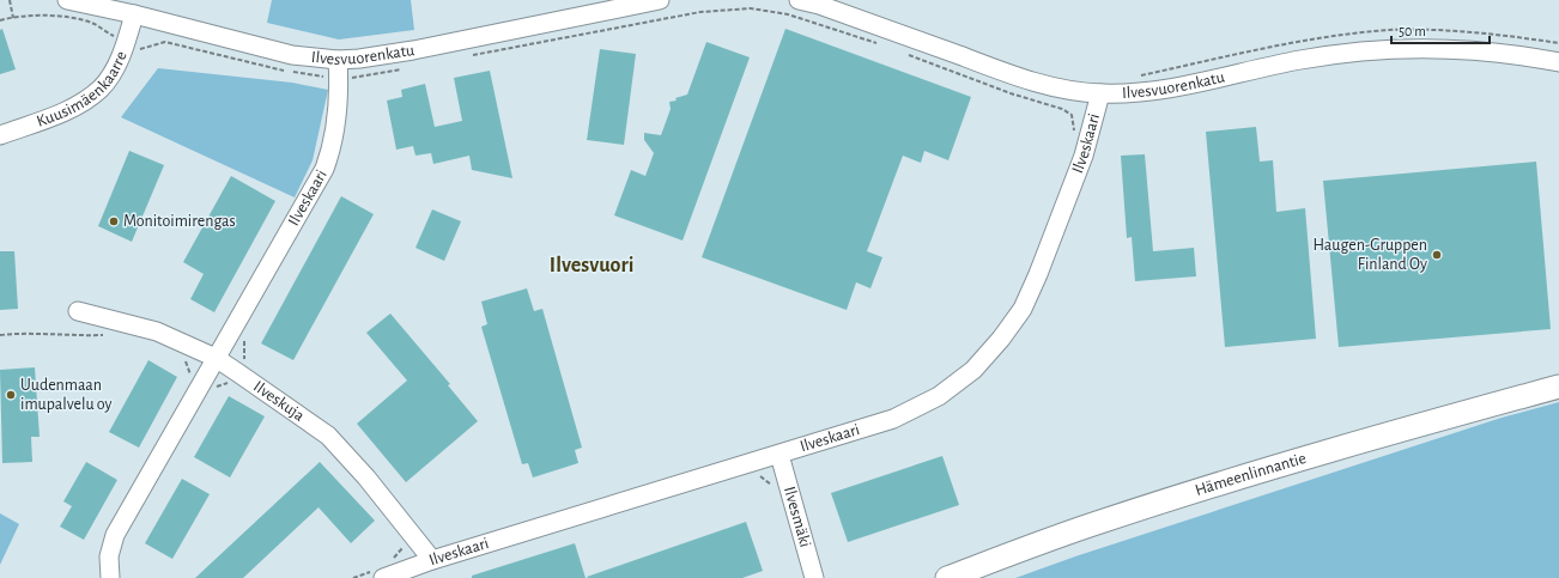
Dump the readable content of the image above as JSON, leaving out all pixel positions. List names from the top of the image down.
{
  "streets": {
    "main road": ["Hämeenlinnantie"],
    "street": [
      "Ilvesvuorenkatu",
      "Kuusimäenkaarre",
      "Ilveskaari",
      "Ilveskuja",
      "Ilvesmäki"
    ]
  },
  "crossings": [
    ["Ilvesvuorenkatu", "Kuusimäenkaarre"],
    ["Ilvesvuorenkatu", "Ilveskaari"],
    ["Ilveskaari", "Ilveskuja"],
    ["Ilveskaari", "Ilvesmäki"]
  ],
  "districts": ["Ilvesvuori"],
  "places": ["Monitoimirengas", "Haugen-Gruppen Finland Oy", "Uudenmaan imupalvelu oy"],
  "scale_bar": "50 m"
}
